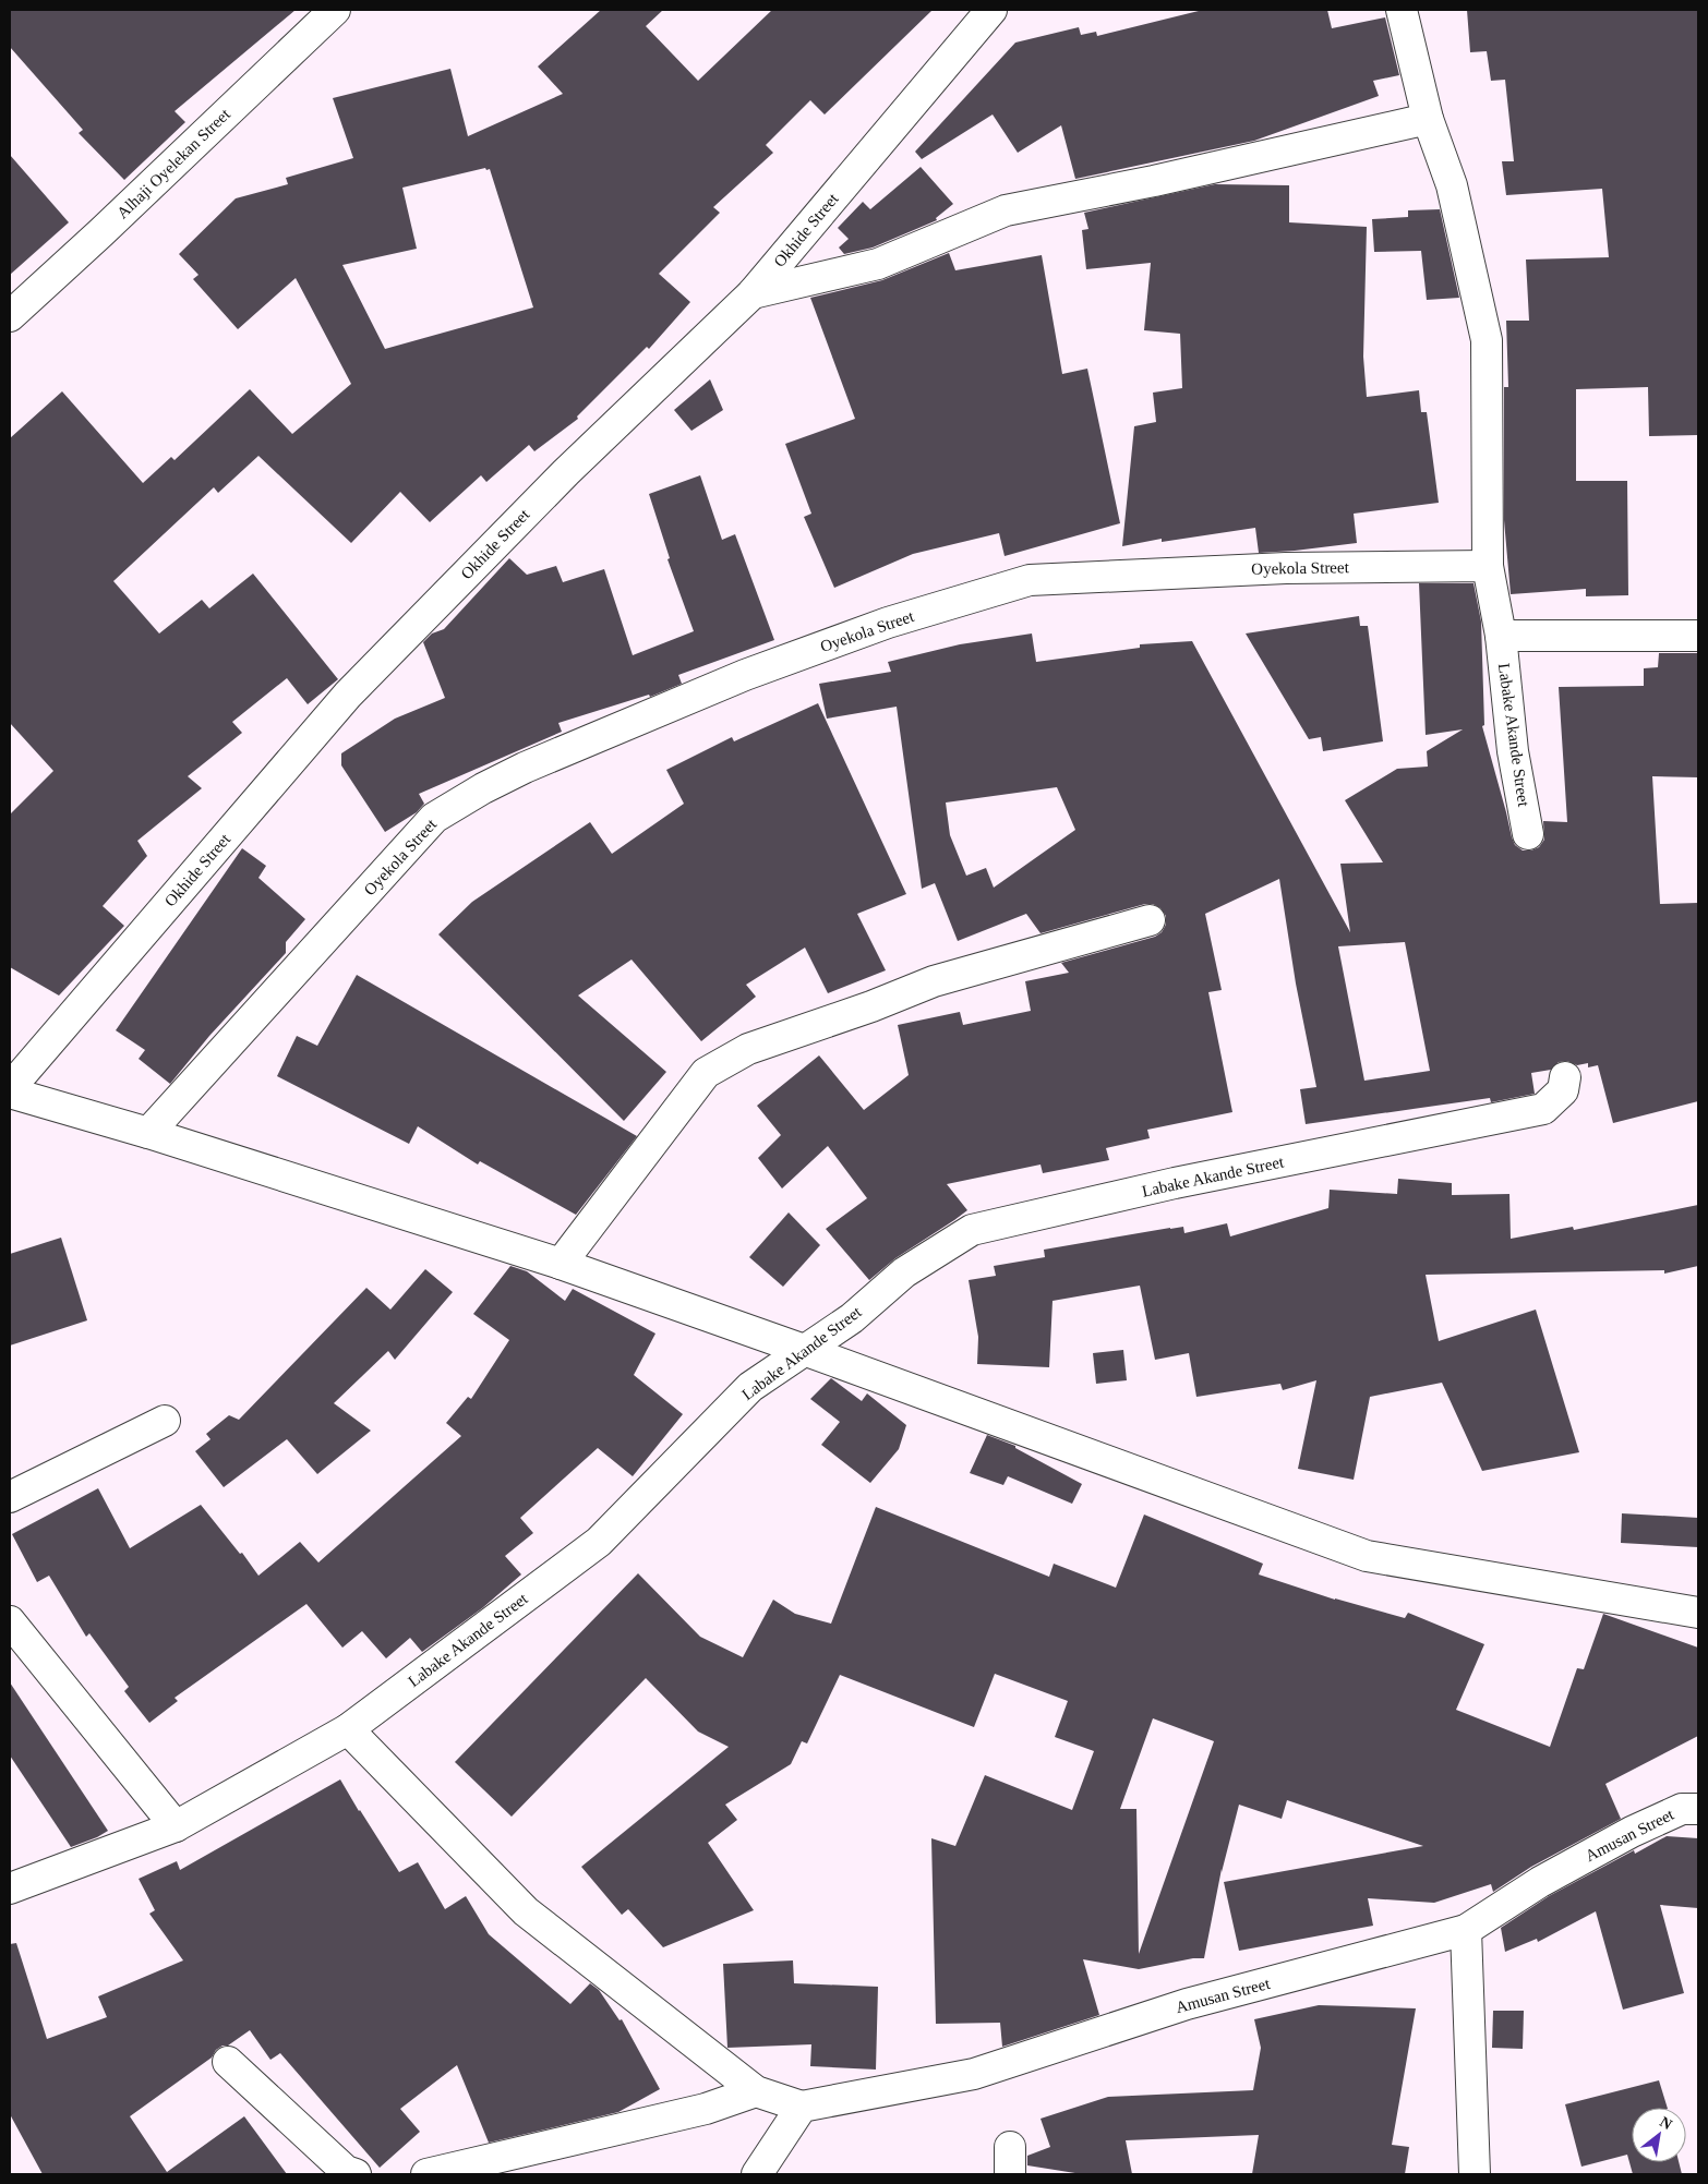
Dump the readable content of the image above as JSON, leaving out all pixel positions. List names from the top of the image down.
{
  "streets": {
    "street": [
      "Alhaji Oyelekan Street",
      "Okhide Street",
      "Oyekola Street",
      "Labake Akande Street",
      "Amusan Street"
    ]
  },
  "north": "top right"
}
